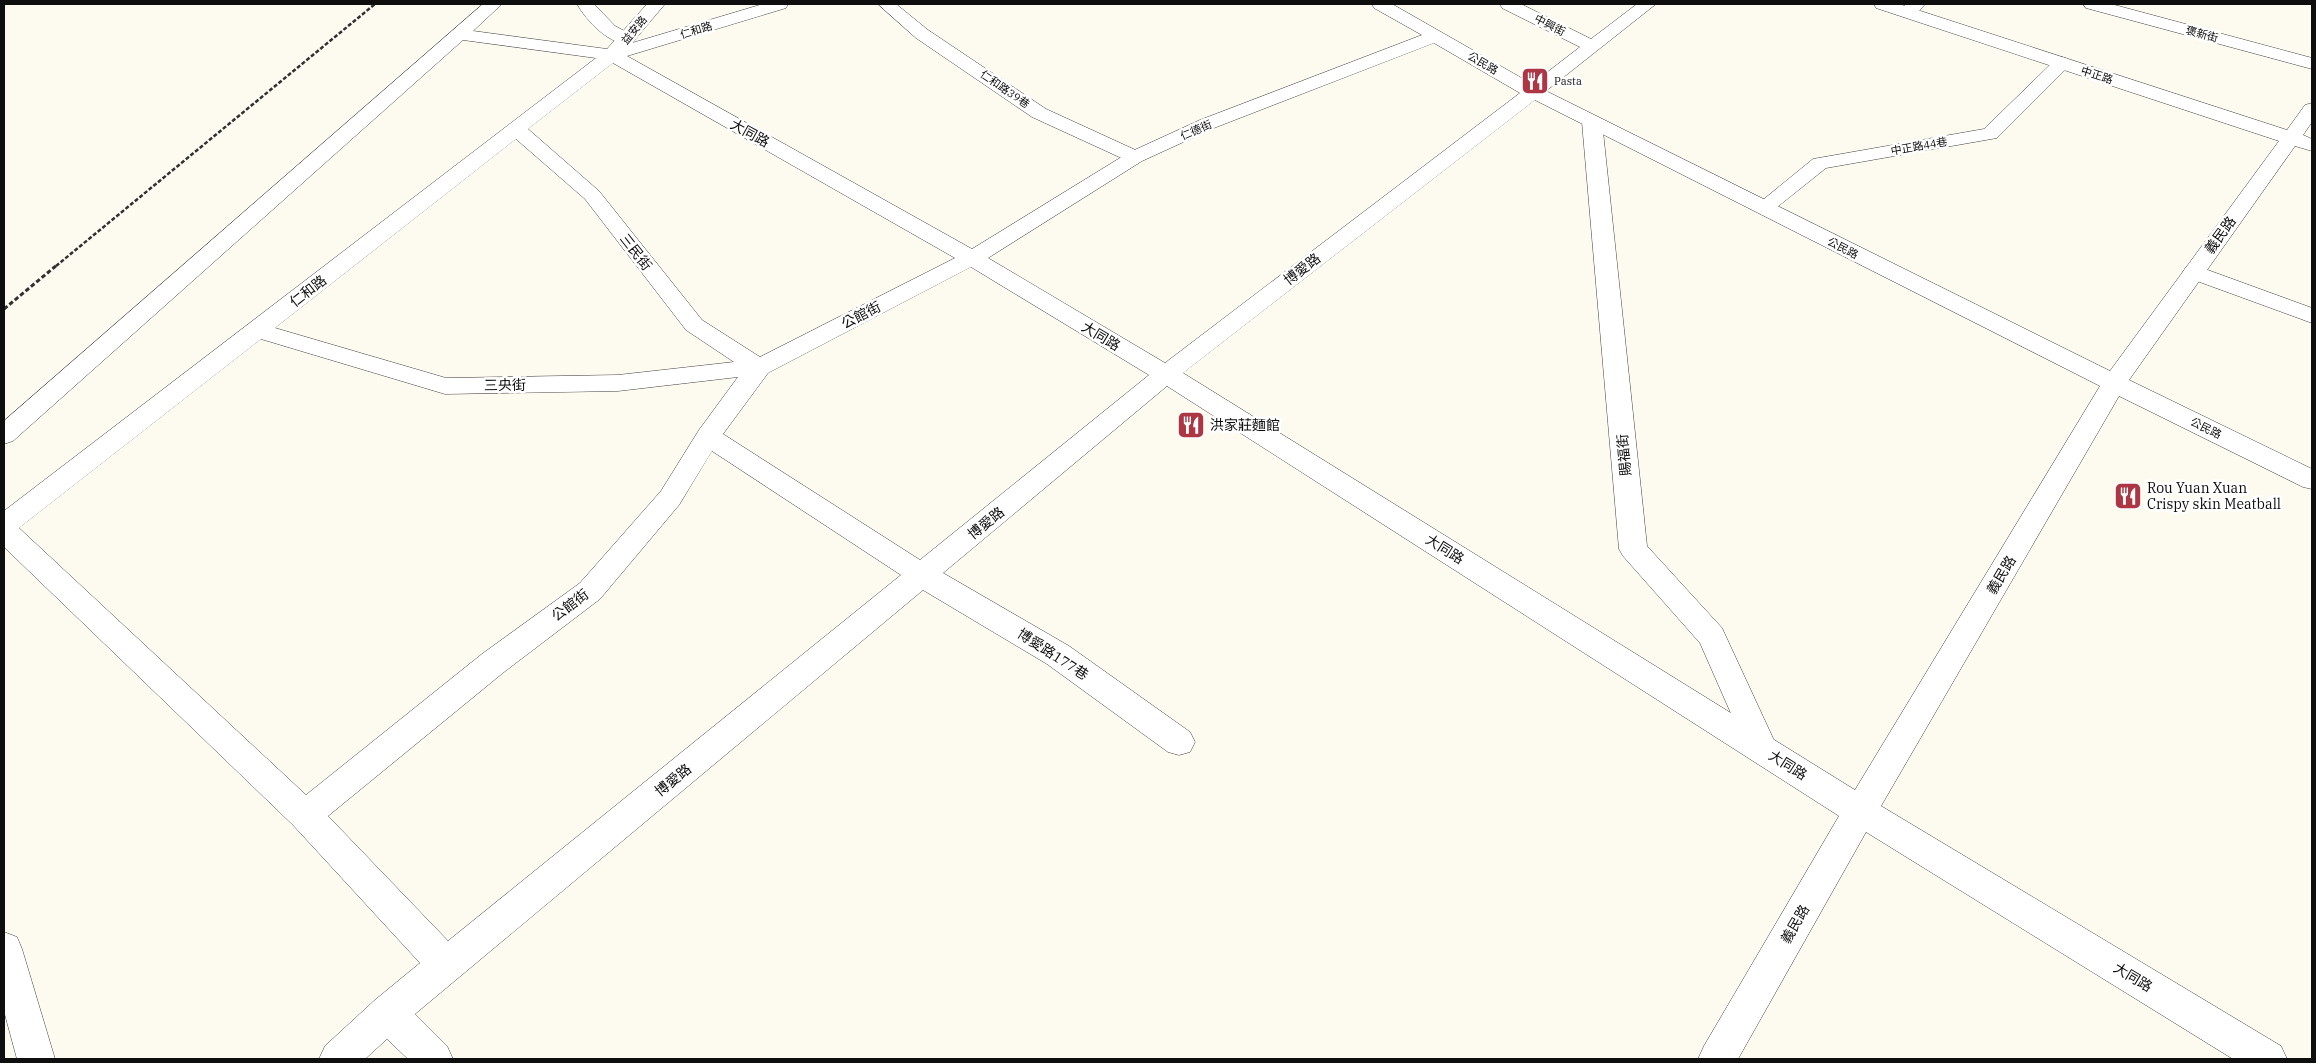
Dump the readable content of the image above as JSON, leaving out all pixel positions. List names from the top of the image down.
{
  "streets": {
    "street": [
      "中興街",
      "益安路",
      "仁和路",
      "褒新街",
      "公民路",
      "中正路",
      "仁和路39巷",
      "仁德街",
      "大同路",
      "中正路44巷",
      "義民路",
      "三民街",
      "博愛路",
      "公館街",
      "三央街",
      "賜福街",
      "博愛路177巷"
    ]
  },
  "crossings": [
    ["中興街", "博愛路"],
    ["益安路", "仁和路"],
    ["益安路", "大同路"],
    ["仁和路", "大同路"],
    ["仁和路", "三民街"],
    ["仁和路", "三央街"],
    ["公民路", "仁德街"],
    ["公民路", "中正路44巷"],
    ["公民路", "義民路"],
    ["公民路", "博愛路"],
    ["公民路", "賜福街"],
    ["中正路", "中正路44巷"],
    ["中正路", "義民路"],
    ["仁和路39巷", "仁德街"],
    ["仁德街", "大同路"],
    ["仁德街", "公館街"],
    ["大同路", "義民路"],
    ["大同路", "博愛路"],
    ["大同路", "公館街"],
    ["大同路", "賜福街"],
    ["三民街", "公館街"],
    ["三民街", "三央街"],
    ["博愛路", "博愛路177巷"],
    ["公館街", "三央街"],
    ["公館街", "博愛路177巷"]
  ],
  "places": {
    "restaurant": ["Pasta", "洪家莊麵館", "Rou Yuan Xuan Crispy skin Meatball"]
  }
}
